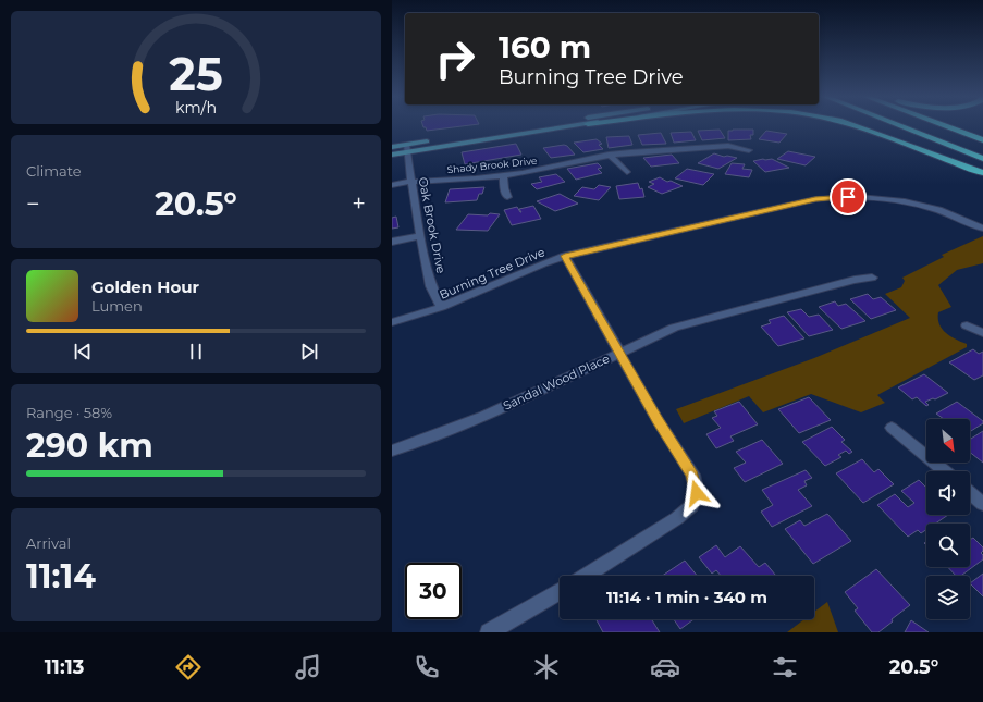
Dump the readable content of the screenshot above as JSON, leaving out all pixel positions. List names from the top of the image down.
{
  "streets": {
    "street": [
      "Shady Brook Drive",
      "Oak Brook Drive",
      "Burning Tree Drive",
      "Sandal Wood Place"
    ]
  },
  "crossings": [
    ["Shady Brook Drive", "Oak Brook Drive"],
    ["Oak Brook Drive", "Burning Tree Drive"]
  ],
  "north": "bottom right",
  "page": {
    "turn": ["160 m", "Burning Tree Drive"],
    "tile": [
      "Climate",
      ["Range · 58%", "290 km"],
      ["Arrival", "11:14"]
    ],
    "heat": ["−", "20.5°", "+"],
    "song": ["Golden Hour", "Lumen"],
    "limit": "30",
    "trip": "11:14 · 1 min · 340 m",
    "tabs": ["11:13", "20.5°"],
    "gauge": ["25", "km/h"]
  }
}
